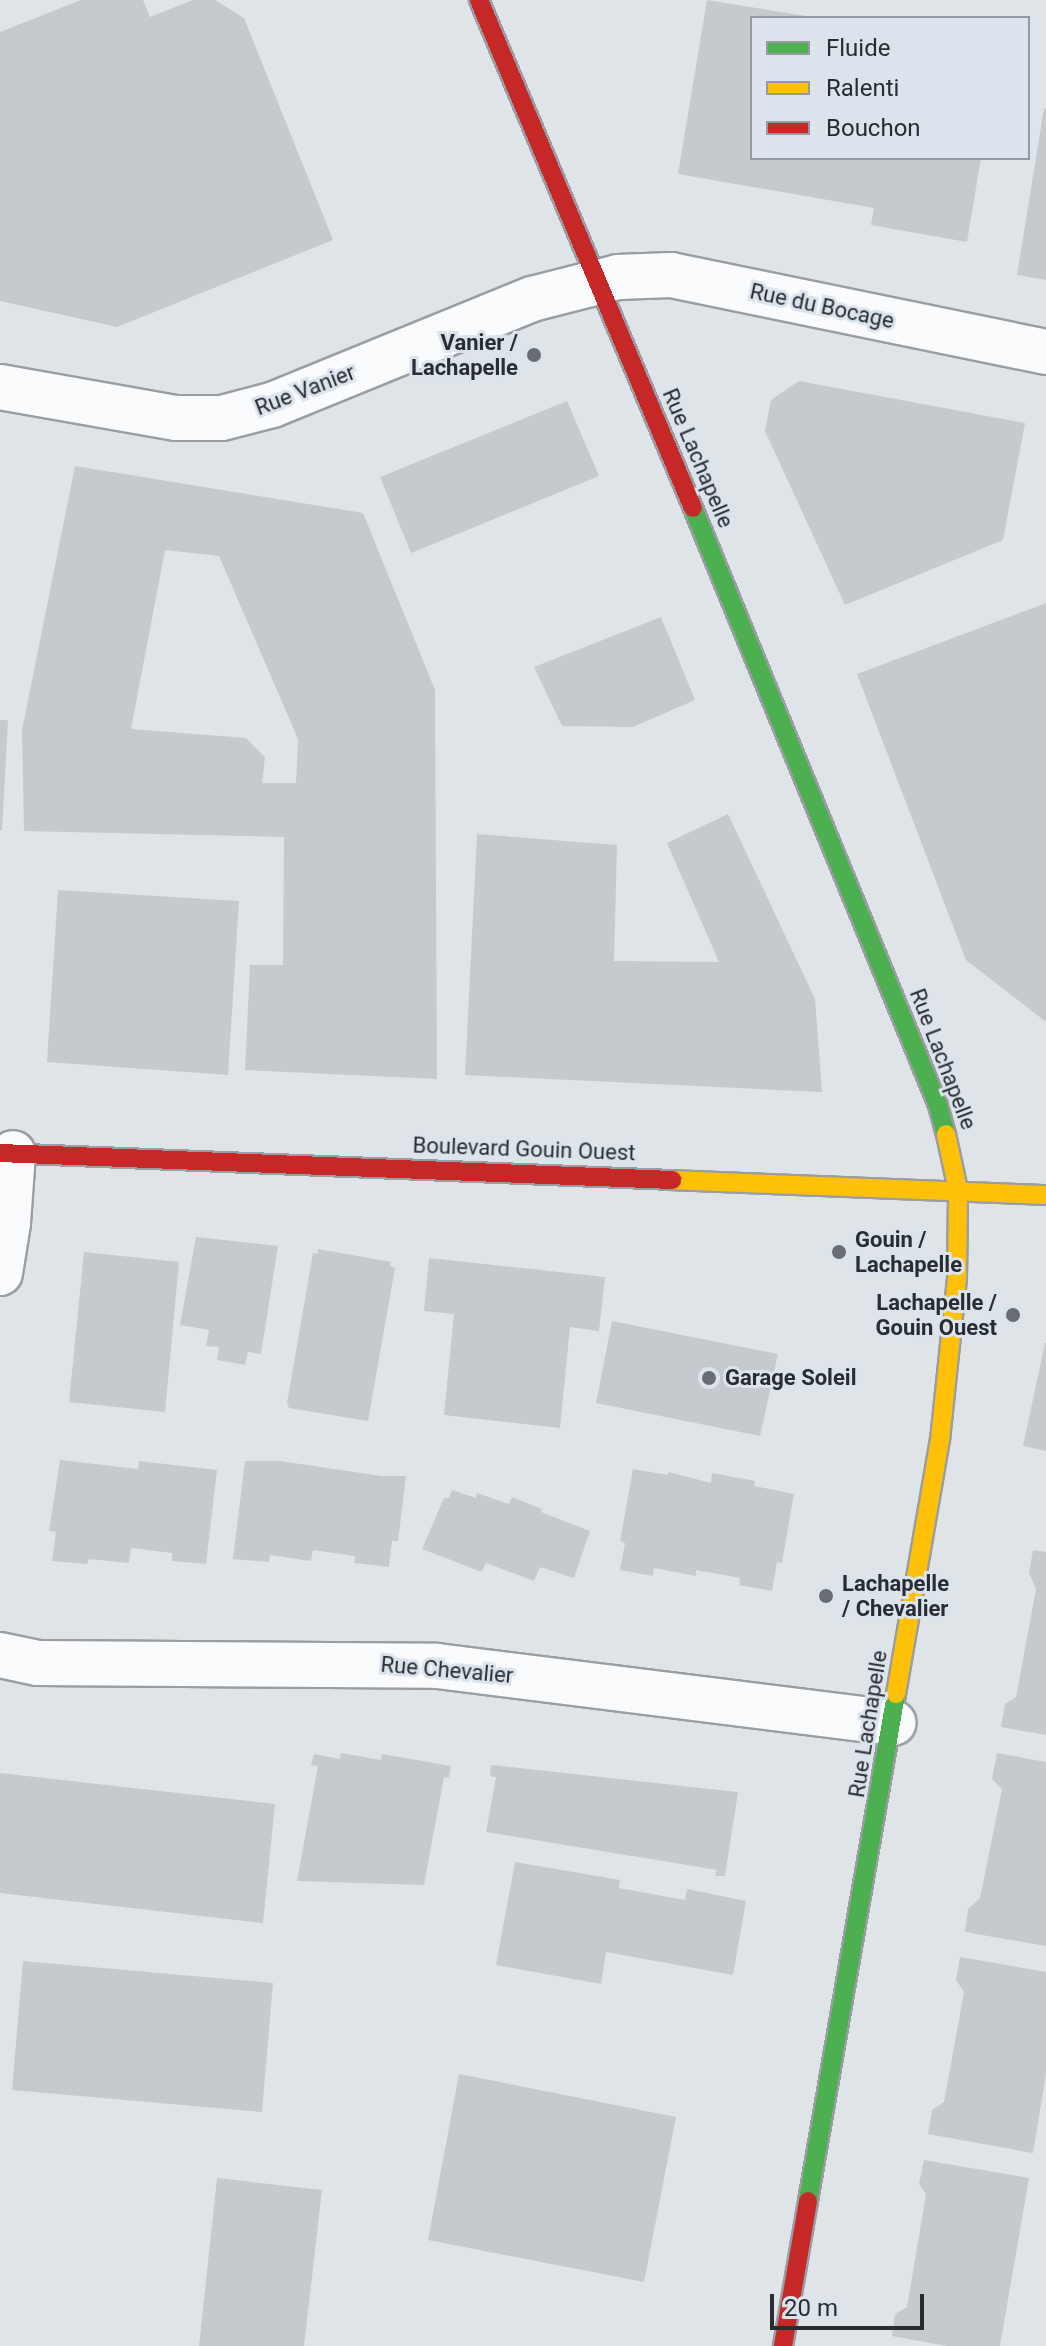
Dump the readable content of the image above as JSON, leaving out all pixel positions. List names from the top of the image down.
{
  "streets": {
    "main road": ["Rue Lachapelle", "Boulevard Gouin Ouest"],
    "street": ["Rue du Bocage", "Rue Vanier", "Rue Chevalier"]
  },
  "crossings": [
    ["Rue du Bocage", "Rue Vanier"],
    ["Rue du Bocage", "Rue Lachapelle"],
    ["Rue Vanier", "Rue Lachapelle"],
    ["Rue Lachapelle", "Boulevard Gouin Ouest"],
    ["Rue Lachapelle", "Rue Chevalier"]
  ],
  "places": [
    "Vanier / Lachapelle",
    "Gouin / Lachapelle",
    "Lachapelle / Gouin Ouest",
    "Garage Soleil",
    "Lachapelle / Chevalier"
  ],
  "legend": ["Fluide", "Ralenti", "Bouchon"],
  "scale_bar": "20 m"
}
